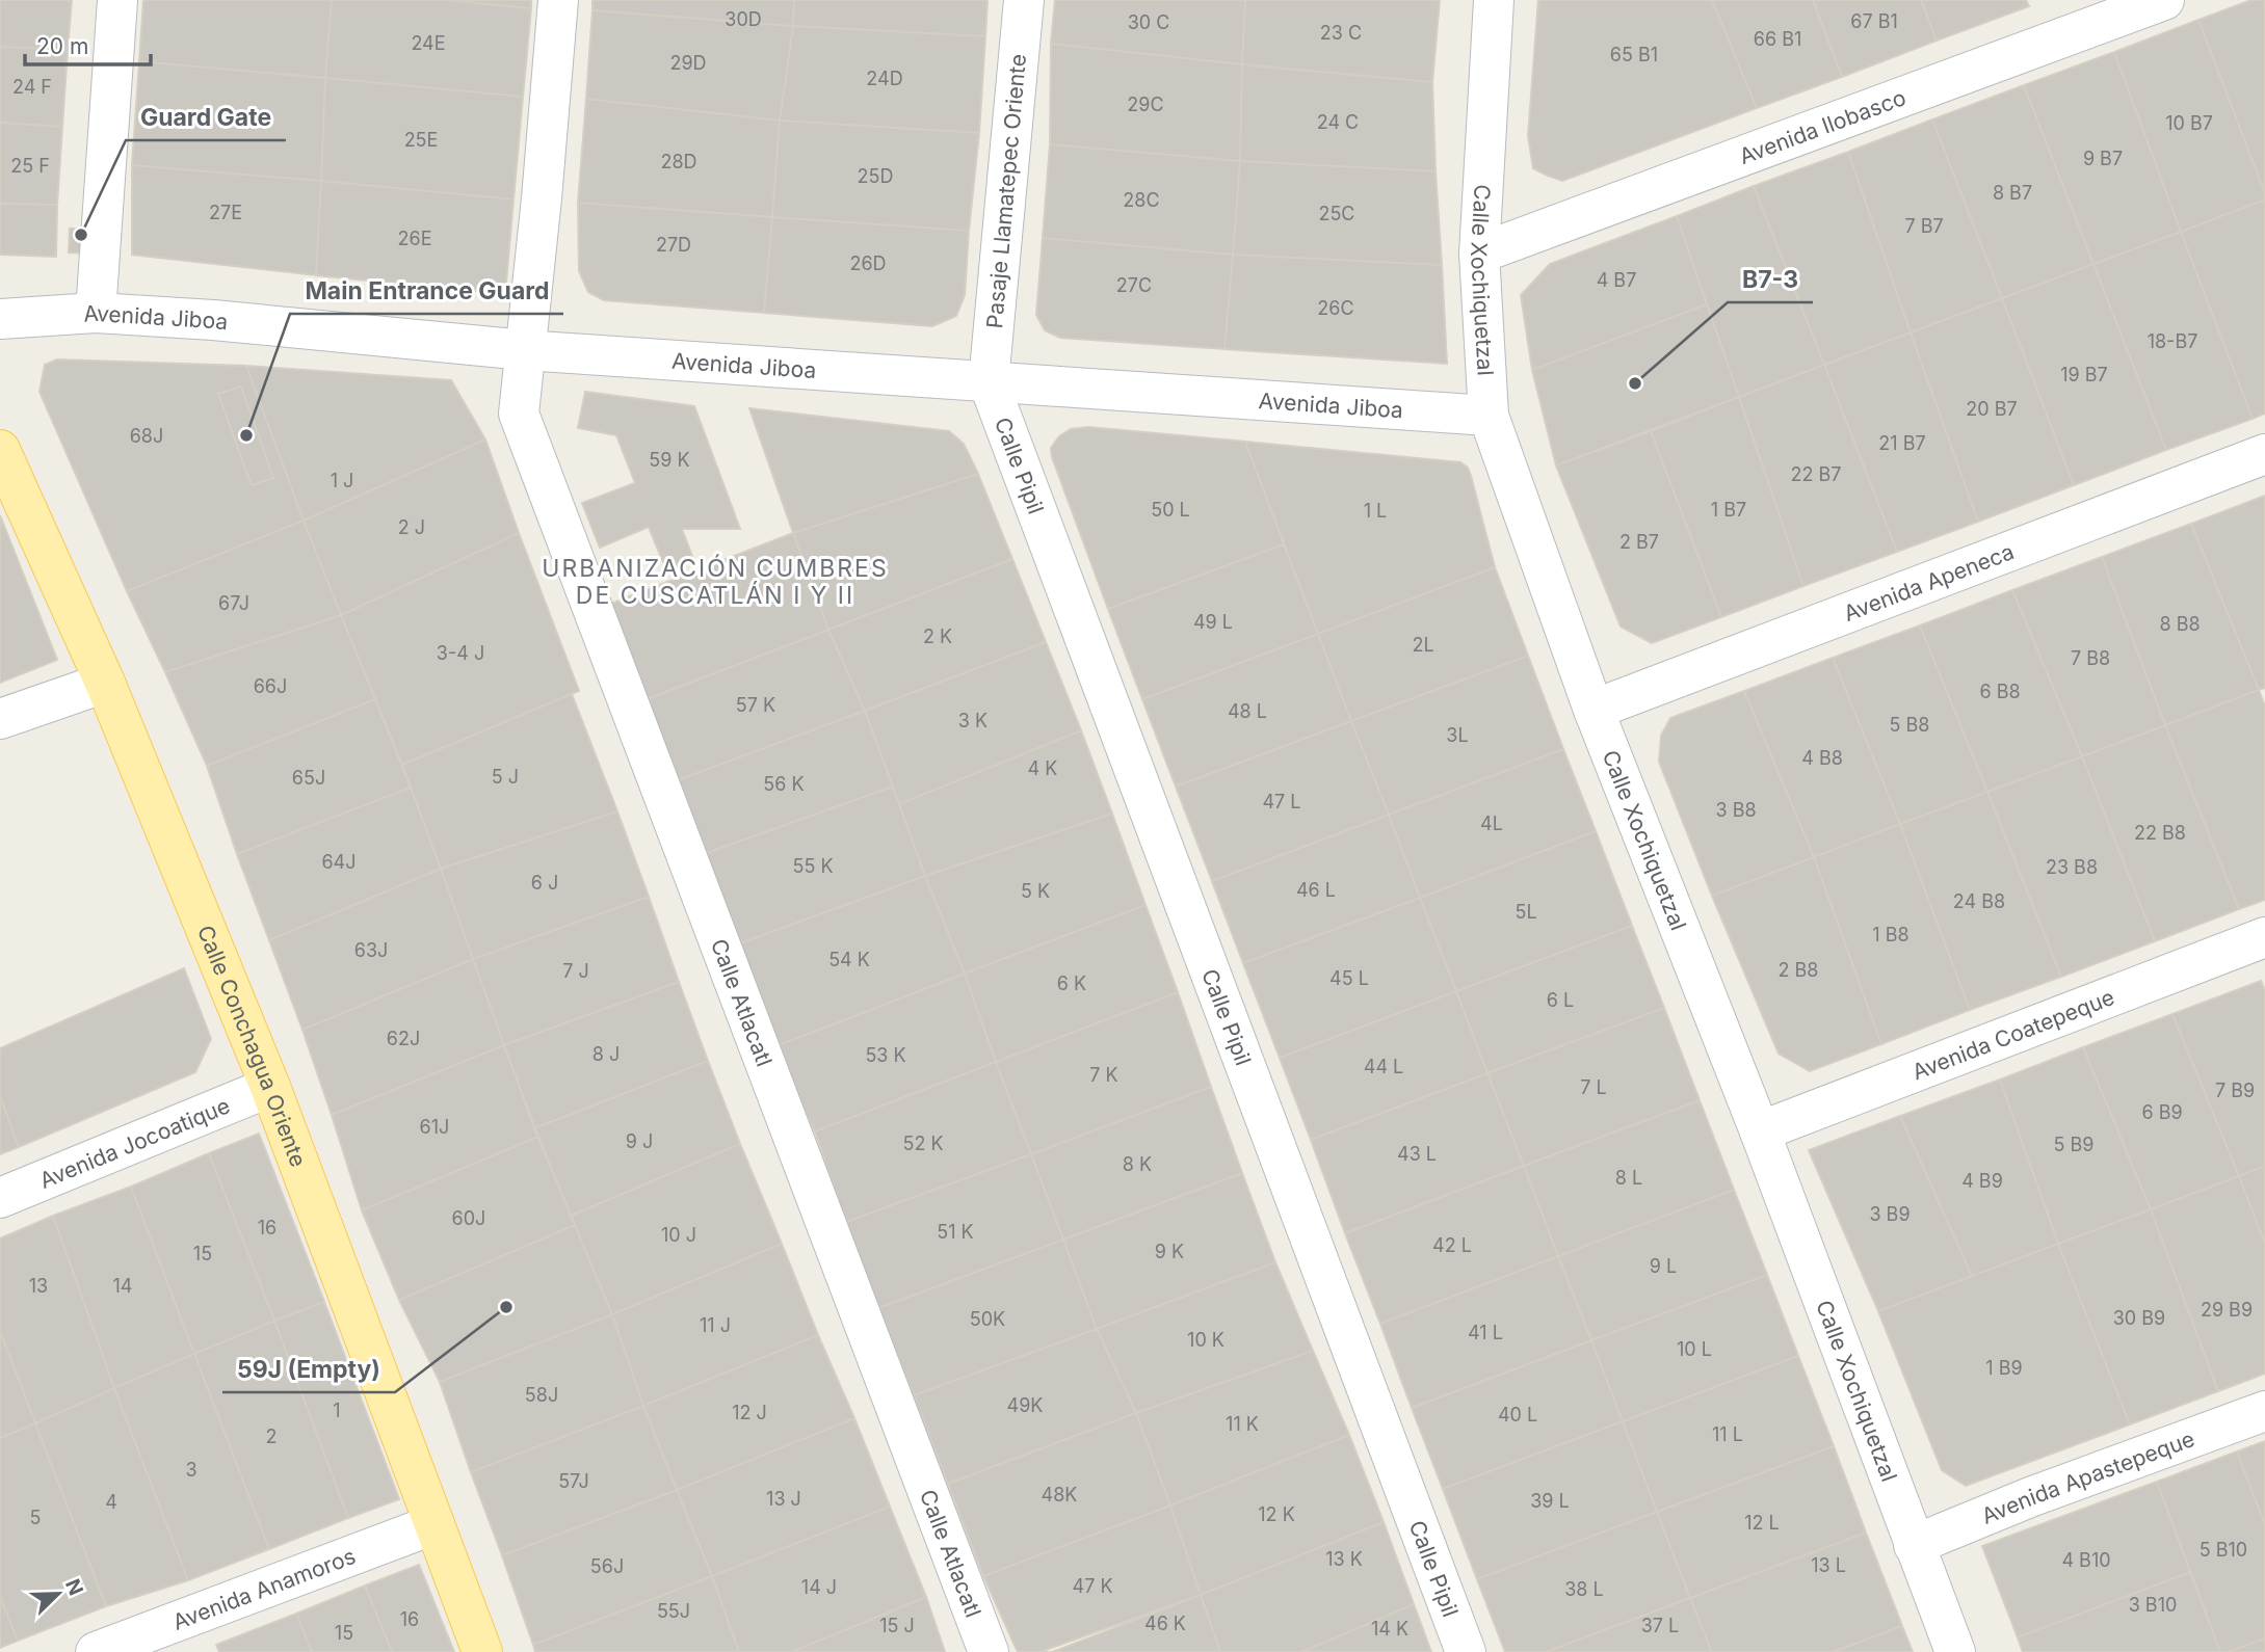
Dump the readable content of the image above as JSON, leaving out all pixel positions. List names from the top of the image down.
{
  "streets": {
    "main road": ["Calle Conchagua Oriente"],
    "street": [
      "Avenida Ilobasco",
      "Pasaje Llamatepec Oriente",
      "Calle Xochiquetzal",
      "Avenida Jiboa",
      "Calle Pipil",
      "Avenida Apeneca",
      "Calle Atlacatl",
      "Avenida Coatepeque",
      "Avenida Jocoatique",
      "Avenida Apastepeque",
      "Avenida Anamoros"
    ]
  },
  "crossings": [
    ["Avenida Ilobasco", "Calle Xochiquetzal"],
    ["Pasaje Llamatepec Oriente", "Avenida Jiboa"],
    ["Pasaje Llamatepec Oriente", "Calle Pipil"],
    ["Calle Xochiquetzal", "Avenida Jiboa"],
    ["Calle Xochiquetzal", "Avenida Apeneca"],
    ["Calle Xochiquetzal", "Avenida Coatepeque"],
    ["Calle Xochiquetzal", "Avenida Apastepeque"],
    ["Avenida Jiboa", "Calle Pipil"],
    ["Avenida Jiboa", "Calle Atlacatl"],
    ["Calle Conchagua Oriente", "Avenida Jocoatique"],
    ["Calle Conchagua Oriente", "Avenida Anamoros"]
  ],
  "districts": ["URBANIZACIÓN CUMBRES DE CUSCATLÁN I Y II"],
  "places": [
    "Guard Gate",
    "B7-3",
    "Main Entrance Guard",
    "59J (Empty)"
  ],
  "house_numbers": [
    "30D",
    "67 B1",
    "30 C",
    "23 C",
    "66 B1",
    "24E",
    "65 B1",
    "29D",
    "24D",
    "24 F",
    "29C",
    "24 C",
    "10 B7",
    "25E",
    "9 B7",
    "28D",
    "25 F",
    "25D",
    "8 B7",
    "28C",
    "27E",
    "25C",
    "7 B7",
    "26E",
    "27D",
    "26D",
    "4 B7",
    "27C",
    "26C",
    "18-B7",
    "19 B7",
    "20 B7",
    "68J",
    "21 B7",
    "59 K",
    "22 B7",
    "1 J",
    "50 L",
    "1 B7",
    "1 L",
    "2 J",
    "2 B7",
    "67J",
    "49 L",
    "8 B8",
    "2 K",
    "2L",
    "3-4 J",
    "7 B8",
    "66J",
    "6 B8",
    "57 K",
    "48 L",
    "3 K",
    "5 B8",
    "3L",
    "4 B8",
    "4 K",
    "5 J",
    "65J",
    "56 K",
    "47 L",
    "3 B8",
    "4L",
    "22 B8",
    "64J",
    "55 K",
    "23 B8",
    "6 J",
    "46 L",
    "5 K",
    "24 B8",
    "5L",
    "1 B8",
    "63J",
    "54 K",
    "2 B8",
    "7 J",
    "45 L",
    "6 K",
    "6 L",
    "62J",
    "8 J",
    "53 K",
    "44 L",
    "7 K",
    "7 L",
    "7 B9",
    "6 B9",
    "61J",
    "9 J",
    "52 K",
    "5 B9",
    "43 L",
    "8 K",
    "8 L",
    "4 B9",
    "3 B9",
    "60J",
    "16",
    "51 K",
    "10 J",
    "42 L",
    "9 K",
    "15",
    "9 L",
    "13",
    "14",
    "29 B9",
    "30 B9",
    "50K",
    "11 J",
    "41 L",
    "10 K",
    "10 L",
    "1 B9",
    "58J",
    "49K",
    "1",
    "12 J",
    "40 L",
    "11 K",
    "11 L",
    "2",
    "3",
    "57J",
    "48K",
    "13 J",
    "39 L",
    "4",
    "12 K",
    "5",
    "12 L",
    "5 B10",
    "13 K",
    "4 B10",
    "13 L",
    "56J",
    "47 K",
    "14 J",
    "38 L",
    "3 B10",
    "55J",
    "16",
    "46 K",
    "15 J",
    "37 L",
    "14 K",
    "15"
  ],
  "scale_bar": "20 m",
  "north": "top right"
}
